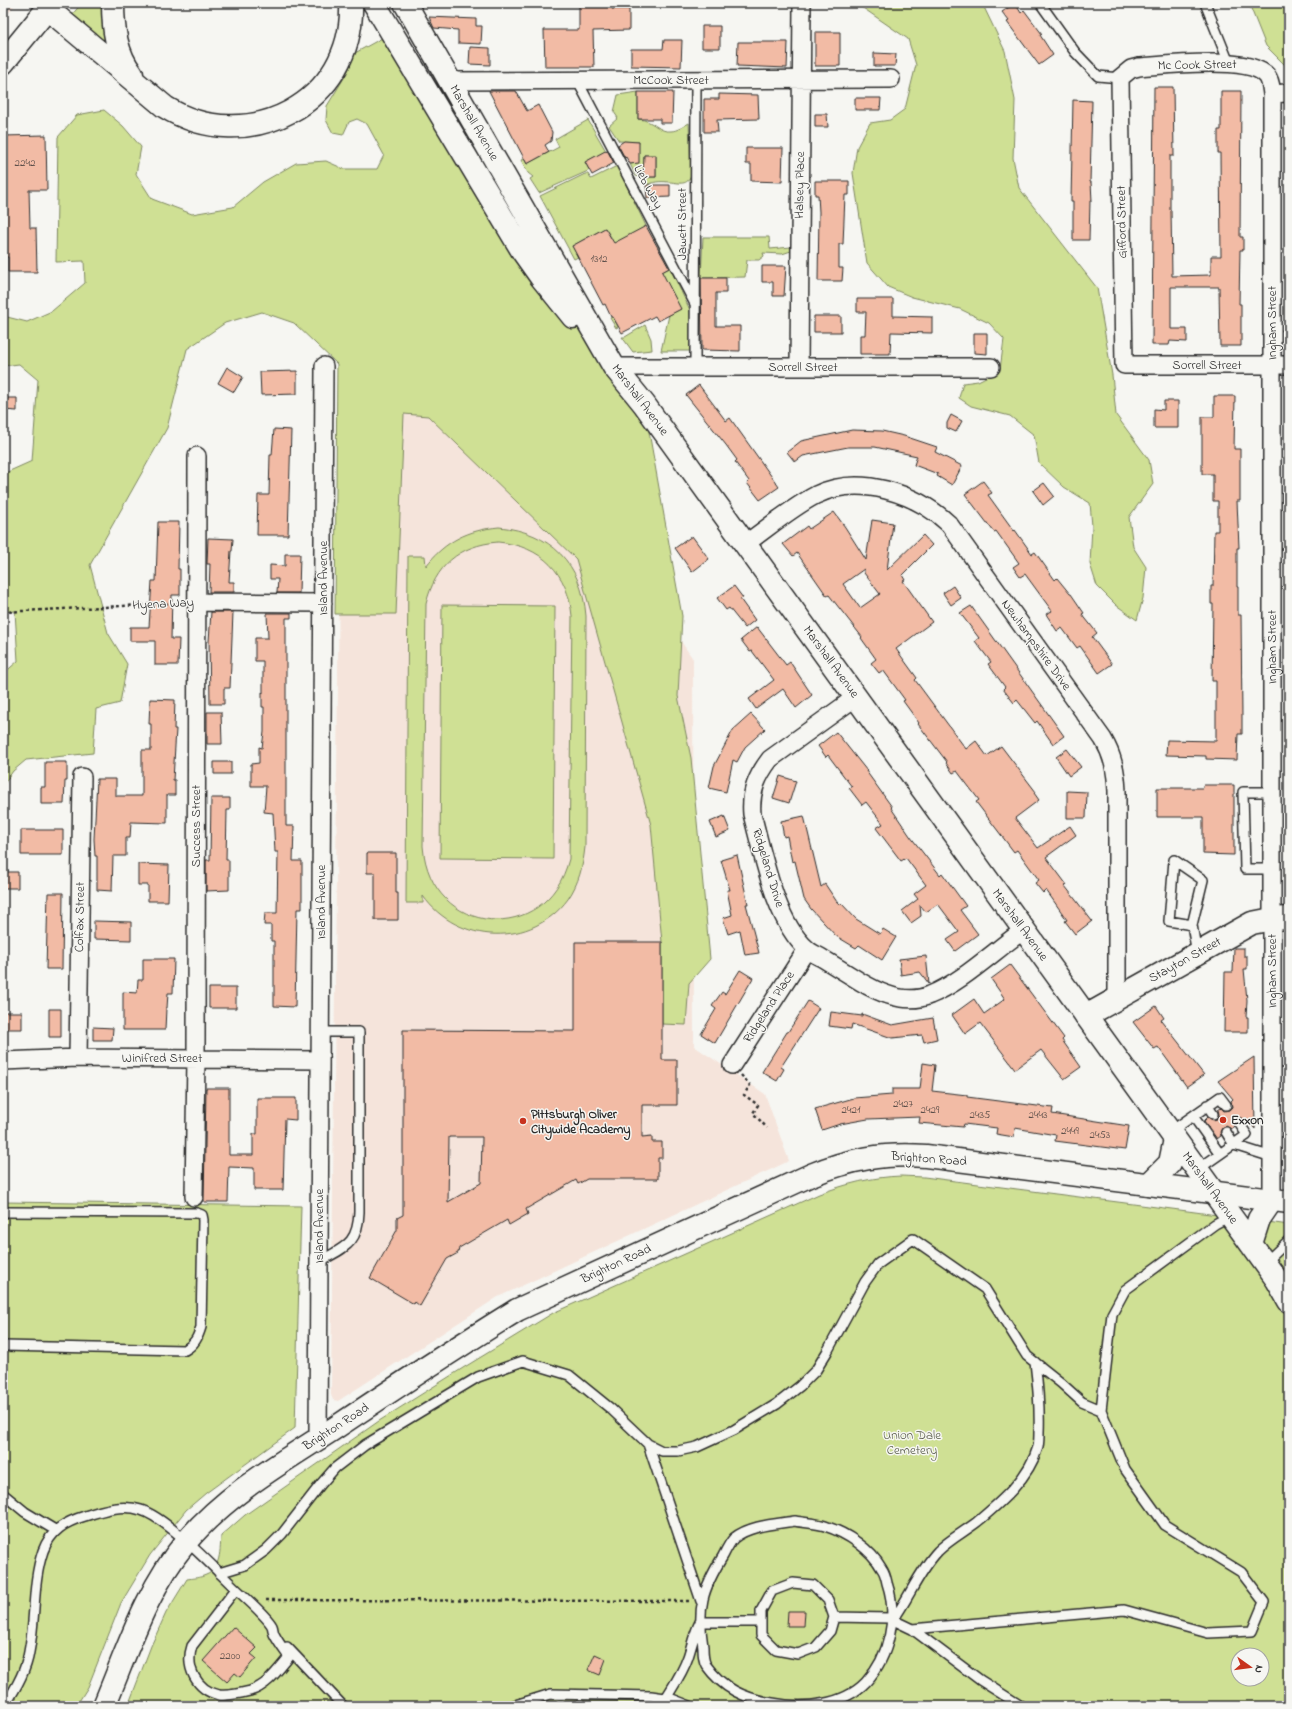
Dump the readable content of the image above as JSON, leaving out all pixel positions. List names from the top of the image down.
{
  "streets": {
    "main road": ["Marshall Avenue", "Stayton Street", "Brighton Road"],
    "street": [
      "Mc Cook Street",
      "McCook Street",
      "Halsey Place",
      "Gifford Street",
      "Ingham Street",
      "Sorrell Street",
      "Island Avenue",
      "Hyena Way",
      "Newhampshire Drive",
      "Success Street",
      "Ridgeland Drive",
      "Colfax Street",
      "Ridgeland Place",
      "Winifred Street"
    ],
    "lane": ["Lieb Way", "Jawett Street"]
  },
  "crossings": [
    ["Mc Cook Street", "Gifford Street"],
    ["Mc Cook Street", "Ingham Street"],
    ["McCook Street", "Marshall Avenue"],
    ["McCook Street", "Halsey Place"],
    ["McCook Street", "Lieb Way"],
    ["McCook Street", "Jawett Street"],
    ["Marshall Avenue", "Sorrell Street"],
    ["Marshall Avenue", "Newhampshire Drive"],
    ["Marshall Avenue", "Ridgeland Drive"],
    ["Marshall Avenue", "Stayton Street"],
    ["Marshall Avenue", "Brighton Road"],
    ["Halsey Place", "Sorrell Street"],
    ["Lieb Way", "Jawett Street"],
    ["Gifford Street", "Sorrell Street"],
    ["Jawett Street", "Sorrell Street"],
    ["Ingham Street", "Sorrell Street"],
    ["Ingham Street", "Stayton Street"],
    ["Ingham Street", "Brighton Road"],
    ["Island Avenue", "Hyena Way"],
    ["Island Avenue", "Winifred Street"],
    ["Island Avenue", "Brighton Road"],
    ["Hyena Way", "Success Street"],
    ["Newhampshire Drive", "Stayton Street"],
    ["Success Street", "Winifred Street"],
    ["Ridgeland Drive", "Ridgeland Place"],
    ["Colfax Street", "Winifred Street"]
  ],
  "parks": ["Union Dale Cemetery"],
  "places": ["Exxon", "Pittsburgh Oliver Citywide Academy"],
  "house_numbers": [
    "2242",
    "1312",
    "2427",
    "2421",
    "2429",
    "2435",
    "2443",
    "2449",
    "2453",
    "2200"
  ],
  "north": "right"
}
